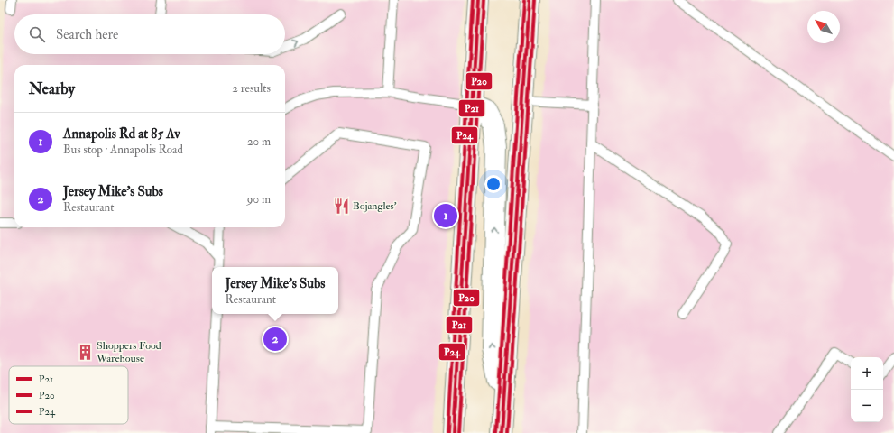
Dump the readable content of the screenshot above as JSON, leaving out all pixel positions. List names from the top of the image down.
{
  "places": {
    "restaurant": ["Bojangles'"],
    "building": ["Shoppers Food Warehouse"]
  },
  "lines": ["transit line P21", "transit line P20", "transit line P24"],
  "legend": ["P21", "P20", "P24"],
  "north": "top left",
  "page": {
    "search": "Search here",
    "heading": ["Nearby", "2 results"],
    "list": [
      {
        "mark": "1",
        "name": "Annapolis Rd at 85 Av",
        "note": "Bus stop · Annapolis Road",
        "value": "20 m"
      },
      {
        "mark": "2",
        "name": "Jersey Mike's Subs",
        "note": "Restaurant",
        "value": "90 m"
      }
    ],
    "pins": ["1", "2"],
    "popup": ["Jersey Mike's Subs", "Restaurant"],
    "map_buttons": ["+", "−"]
  }
}
